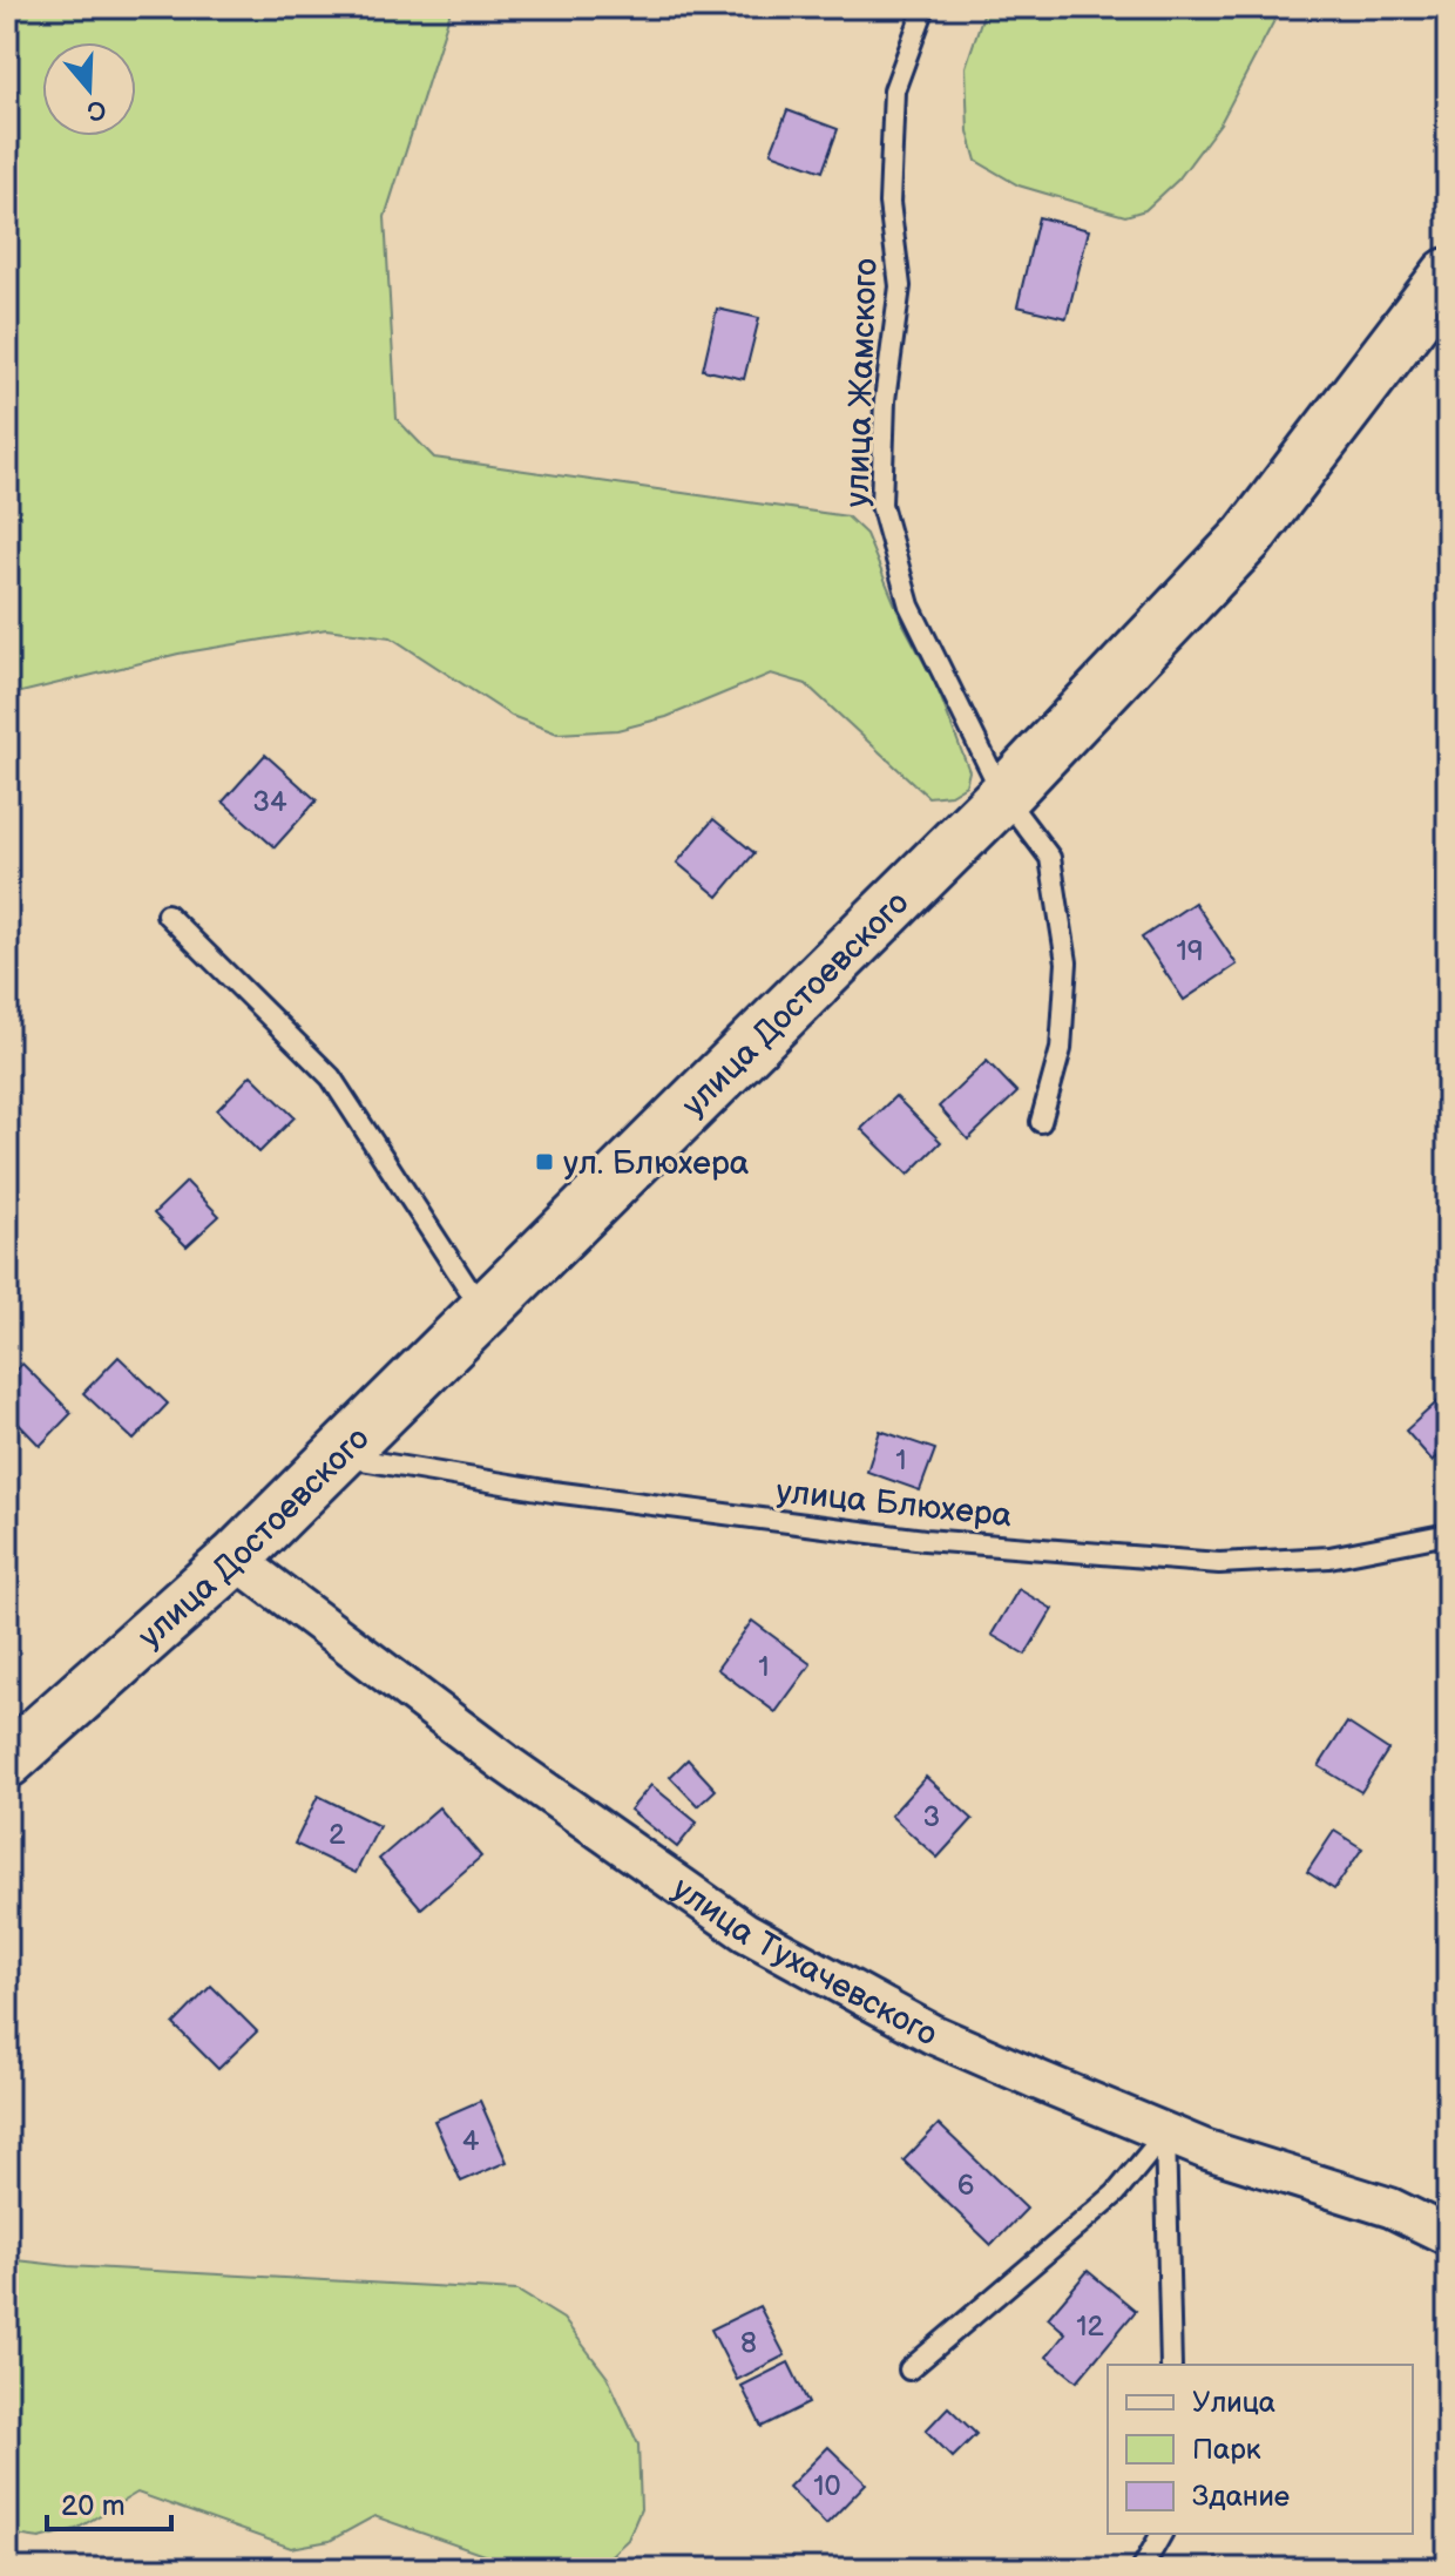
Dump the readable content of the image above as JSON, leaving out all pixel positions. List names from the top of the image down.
{
  "streets": {
    "main road": ["улица Достоевского"],
    "street": ["улица Тухачевского"],
    "lane": ["улица Жамского", "улица Блюхера"]
  },
  "crossings": [
    ["улица Жамского", "улица Достоевского"],
    ["улица Достоевского", "улица Блюхера"],
    ["улица Достоевского", "улица Тухачевского"]
  ],
  "places": {
    "transit": ["ул. Блюхера"]
  },
  "house_numbers": [
    "34",
    "19",
    "1",
    "1",
    "3",
    "2",
    "4",
    "6",
    "12",
    "8",
    "10"
  ],
  "legend": ["Улица", "Парк", "Здание"],
  "scale_bar": "20 m",
  "north": "bottom"
}
